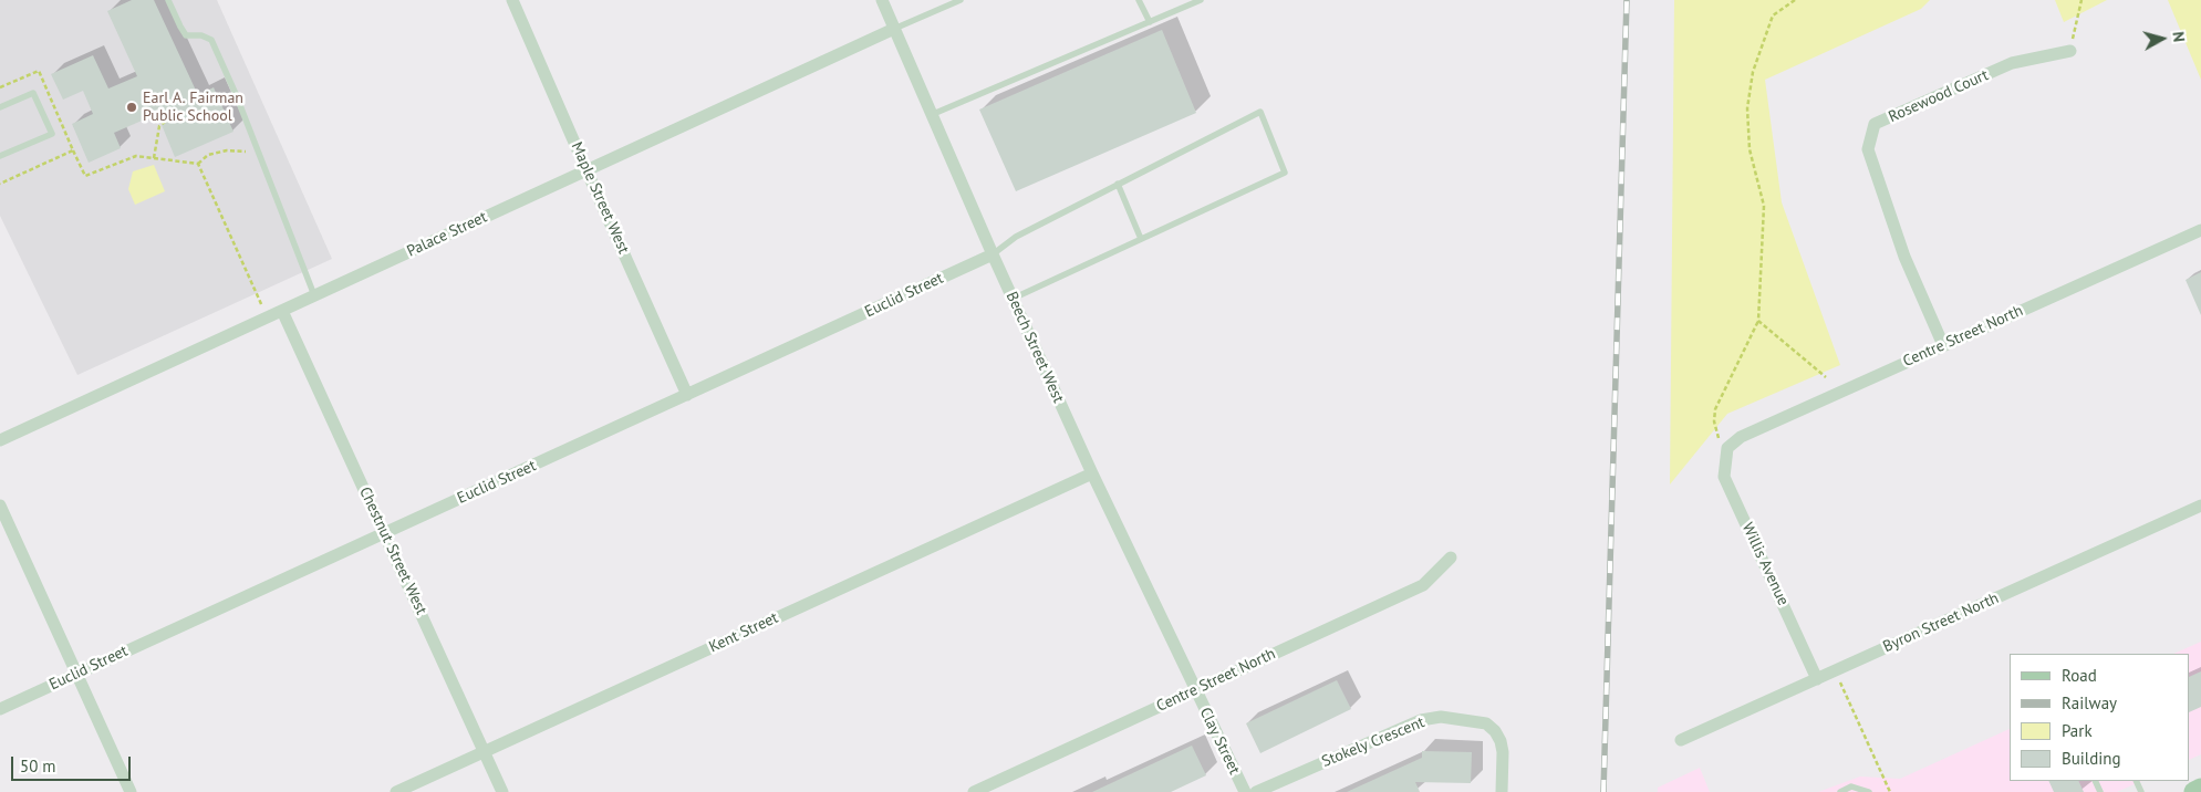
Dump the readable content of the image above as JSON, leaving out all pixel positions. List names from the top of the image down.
{
  "streets": {
    "street": [
      "Rosewood Court",
      "Maple Street West",
      "Palace Street",
      "Euclid Street",
      "Centre Street North",
      "Beech Street West",
      "Chestnut Street West",
      "Willis Avenue",
      "Byron Street North",
      "Kent Street",
      "Clay Street",
      "Stokely Crescent"
    ]
  },
  "crossings": [
    ["Rosewood Court", "Centre Street North"],
    ["Maple Street West", "Palace Street"],
    ["Maple Street West", "Euclid Street"],
    ["Palace Street", "Beech Street West"],
    ["Palace Street", "Chestnut Street West"],
    ["Euclid Street", "Beech Street West"],
    ["Euclid Street", "Chestnut Street West"],
    ["Centre Street North", "Beech Street West"],
    ["Centre Street North", "Willis Avenue"],
    ["Centre Street North", "Clay Street"],
    ["Beech Street West", "Kent Street"],
    ["Beech Street West", "Clay Street"],
    ["Chestnut Street West", "Kent Street"],
    ["Willis Avenue", "Byron Street North"]
  ],
  "places": ["Earl A. Fairman Public School"],
  "legend": [
    "Road",
    "Railway",
    "Park",
    "Building"
  ],
  "scale_bar": "50 m",
  "north": "right"
}
